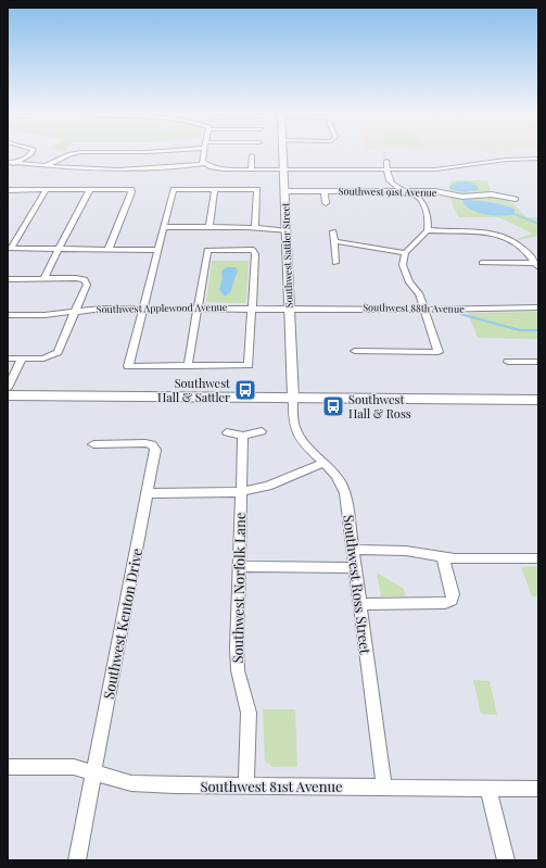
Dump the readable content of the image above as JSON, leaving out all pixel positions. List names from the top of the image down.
{
  "streets": {
    "street": [
      "Southwest 91st Avenue",
      "Southwest Sattler Street",
      "Southwest Applewood Avenue",
      "Southwest 88th Avenue",
      "Southwest Ross Street",
      "Southwest Norfolk Lane",
      "Southwest Kenton Drive",
      "Southwest 81st Avenue"
    ]
  },
  "crossings": [
    ["Southwest 91st Avenue", "Southwest Sattler Street"],
    ["Southwest Sattler Street", "Southwest Applewood Avenue"],
    ["Southwest Sattler Street", "Southwest 88th Avenue"],
    ["Southwest Sattler Street", "Southwest Ross Street"],
    ["Southwest Applewood Avenue", "Southwest 88th Avenue"],
    ["Southwest Ross Street", "Southwest 81st Avenue"],
    ["Southwest Norfolk Lane", "Southwest 81st Avenue"],
    ["Southwest Kenton Drive", "Southwest 81st Avenue"]
  ],
  "places": {
    "bus stop": ["Southwest Hall & Sattler", "Southwest Hall & Ross"]
  }
}
